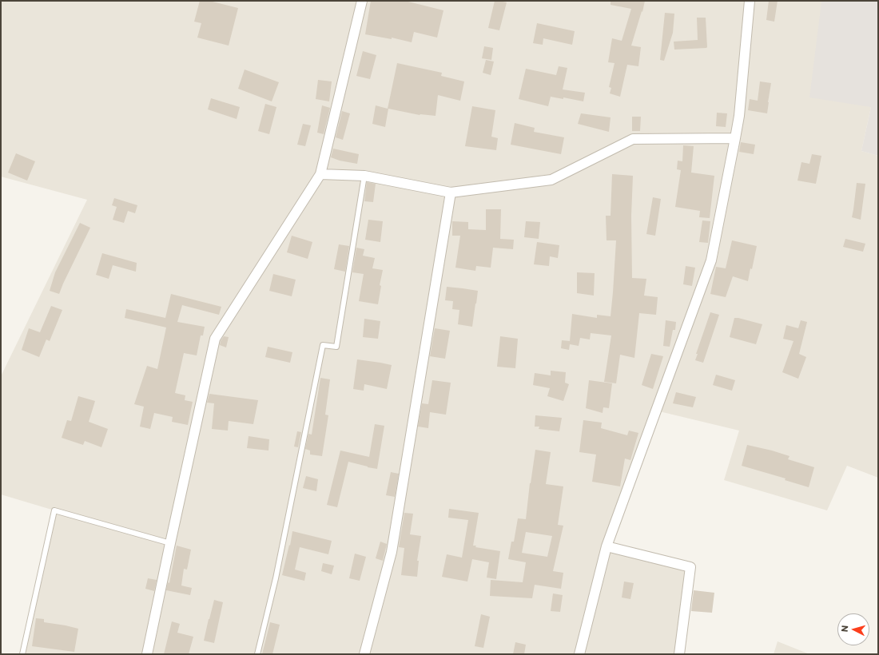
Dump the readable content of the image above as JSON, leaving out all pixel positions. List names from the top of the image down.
{
  "north": "left"
}
